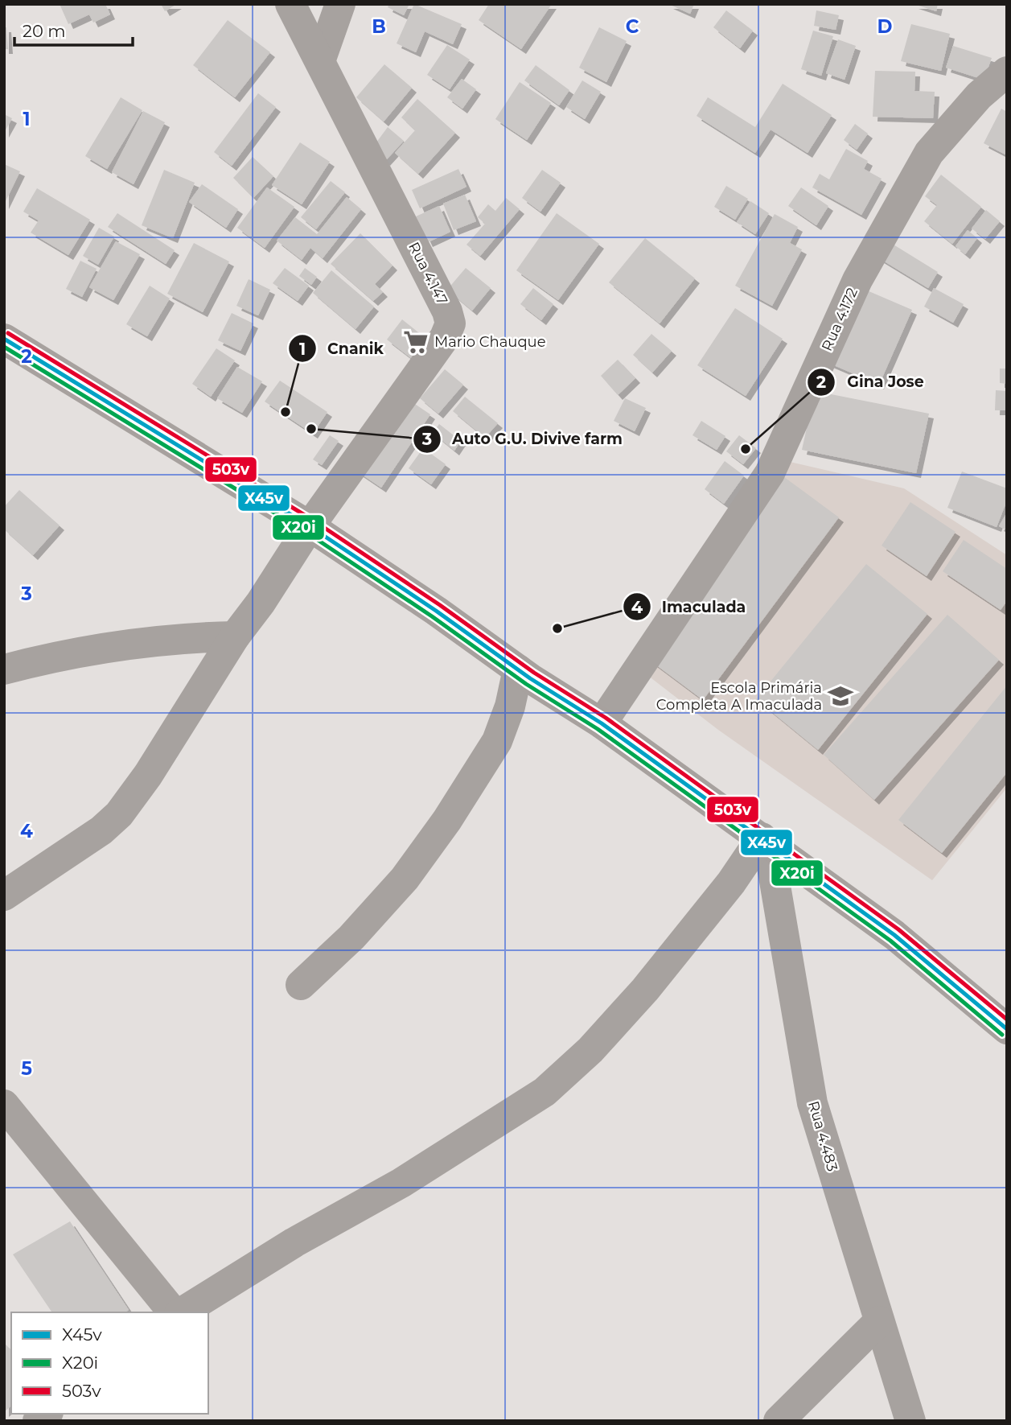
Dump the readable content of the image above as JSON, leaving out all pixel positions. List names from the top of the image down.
{
  "streets": {
    "street": ["Rua 4.147", "Rua 4.172", "Rua 4.483"]
  },
  "places": {
    "supermarket": ["Mario Chauque"],
    "other": [
      "Cnanik",
      "Auto G.U. Divive farm",
      "Gina Jose",
      "Imaculada"
    ],
    "school or university": ["Escola Primária Completa A Imaculada"]
  },
  "lines": ["transit line 503v", "transit line X45v", "transit line X20i"],
  "legend": ["X45v", "X20i", "503v"],
  "scale_bar": "20 m",
  "grid": {
    "columns": ["B", "C", "D"],
    "rows": [
      "1",
      "2",
      "3",
      "4",
      "5"
    ]
  }
}
